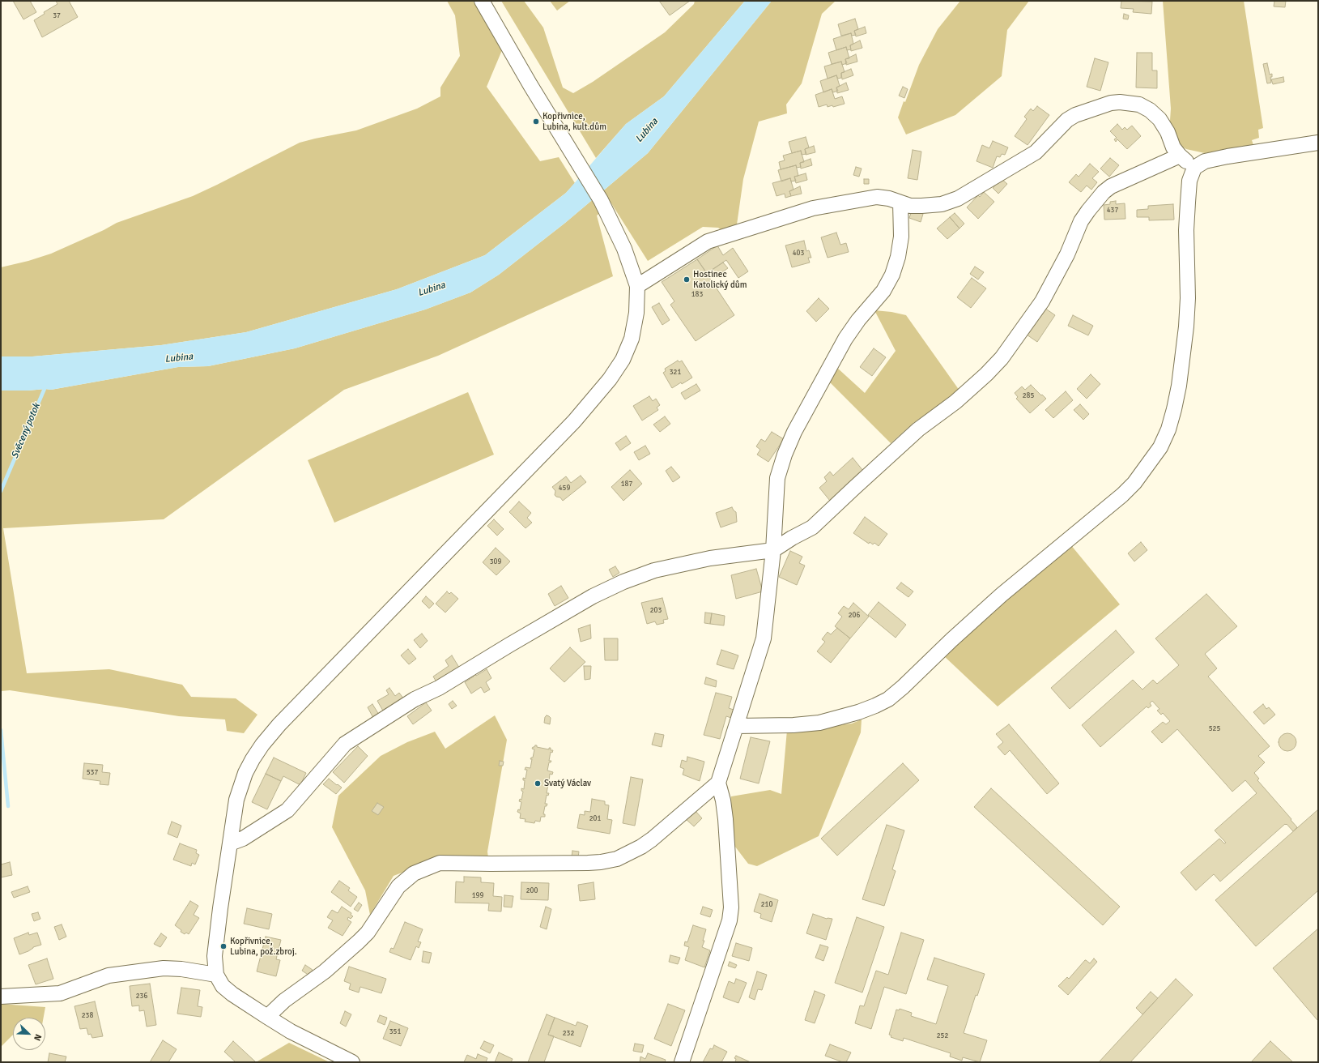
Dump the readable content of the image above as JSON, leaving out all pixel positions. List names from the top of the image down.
{
  "water": ["Lubina", "Svěcený potok"],
  "places": [
    "Kopřivnice, Lubina, kult.dům",
    "Hostinec Katolický dům",
    "Svatý Václav",
    "Kopřivnice, Lubina, pož.zbroj."
  ],
  "house_numbers": [
    "37",
    "437",
    "403",
    "183",
    "321",
    "285",
    "187",
    "459",
    "309",
    "203",
    "206",
    "525",
    "537",
    "201",
    "200",
    "199",
    "210",
    "236",
    "238",
    "351",
    "232",
    "252"
  ],
  "north": "bottom right"
}
